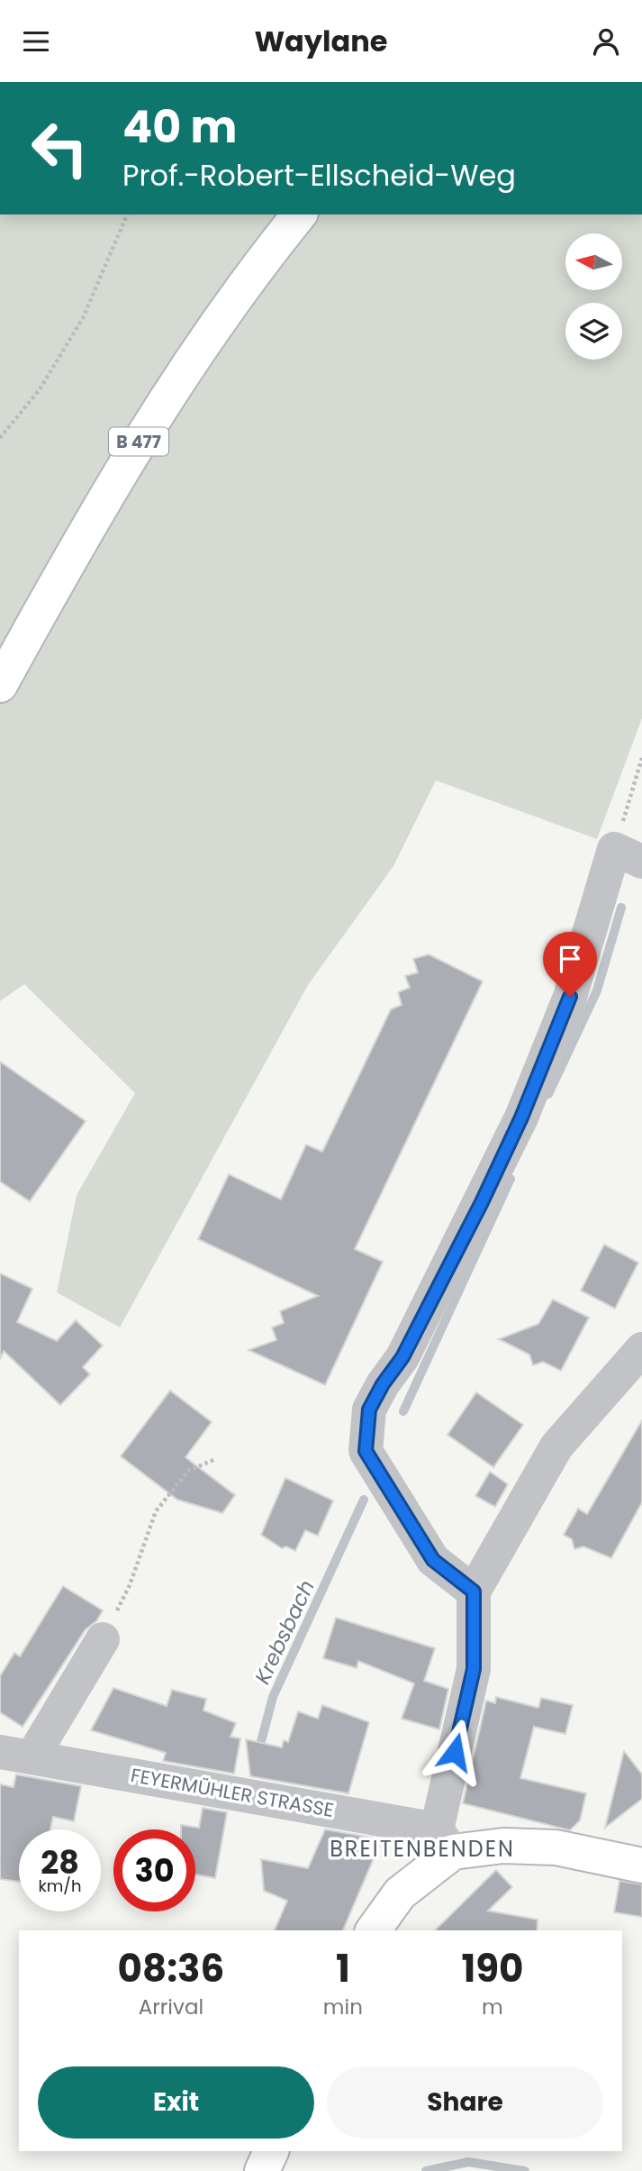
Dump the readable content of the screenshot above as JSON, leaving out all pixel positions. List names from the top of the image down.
{
  "streets": {
    "main road": ["B 477"],
    "street": ["FEYERMÜHLER STRASSE"]
  },
  "districts": ["BREITENBENDEN"],
  "water": ["Krebsbach"],
  "north": "left",
  "page": {
    "header": "Waylane",
    "turn": ["40 m", "Prof.-Robert-Ellscheid-Weg"],
    "speed": "28 km/h",
    "limit": "30",
    "eta": [
      "08:36",
      "Arrival",
      "1",
      "min",
      "190",
      "m"
    ],
    "buttons": ["Exit", "Share"]
  }
}
